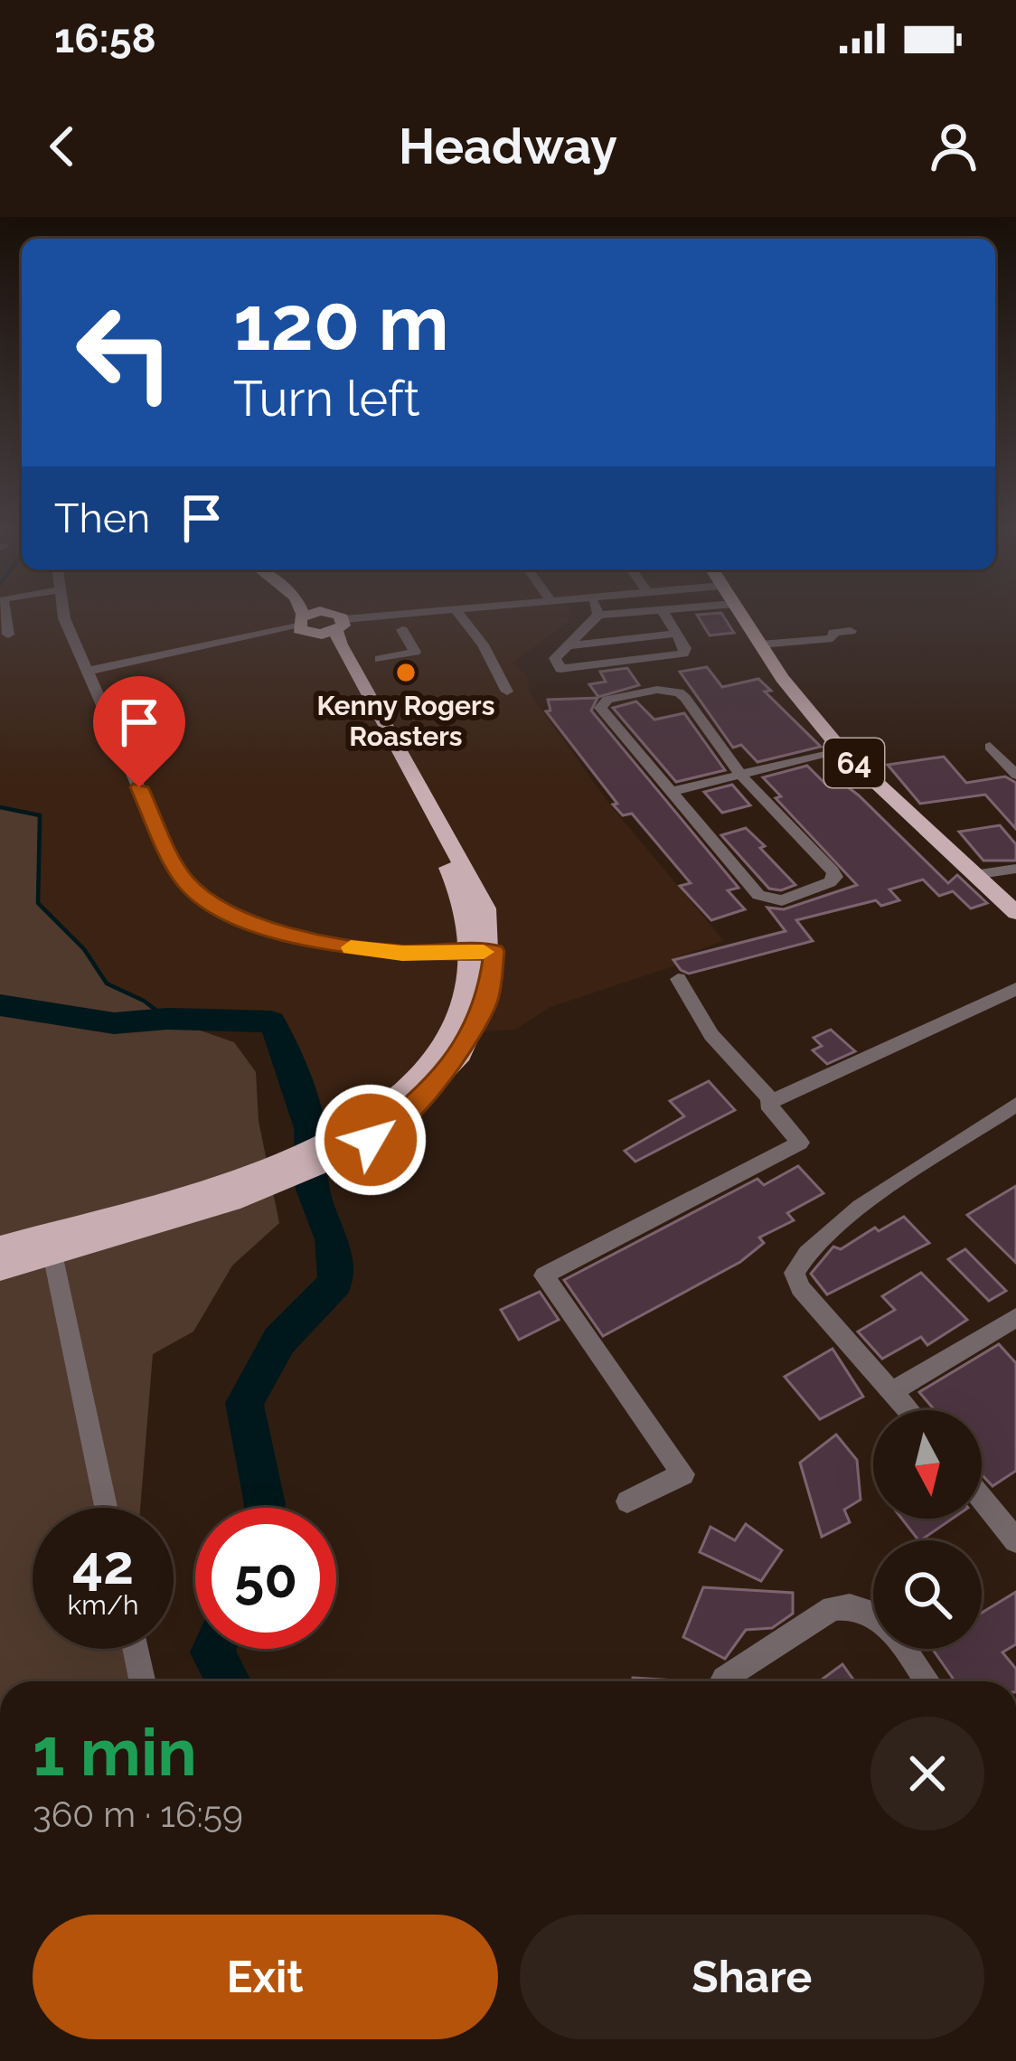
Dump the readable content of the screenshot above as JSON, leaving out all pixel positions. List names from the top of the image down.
{
  "streets": {
    "main road": ["64"]
  },
  "places": ["Kenny Rogers Roasters"],
  "north": "bottom",
  "page": {
    "status": "16:58",
    "header": "Headway",
    "turn": ["120 m", "Turn left"],
    "then": "Then",
    "speed": "42 km/h",
    "limit": "50",
    "heading": ["1 min", "360 m · 16:59"],
    "buttons": ["Exit", "Share"]
  }
}
